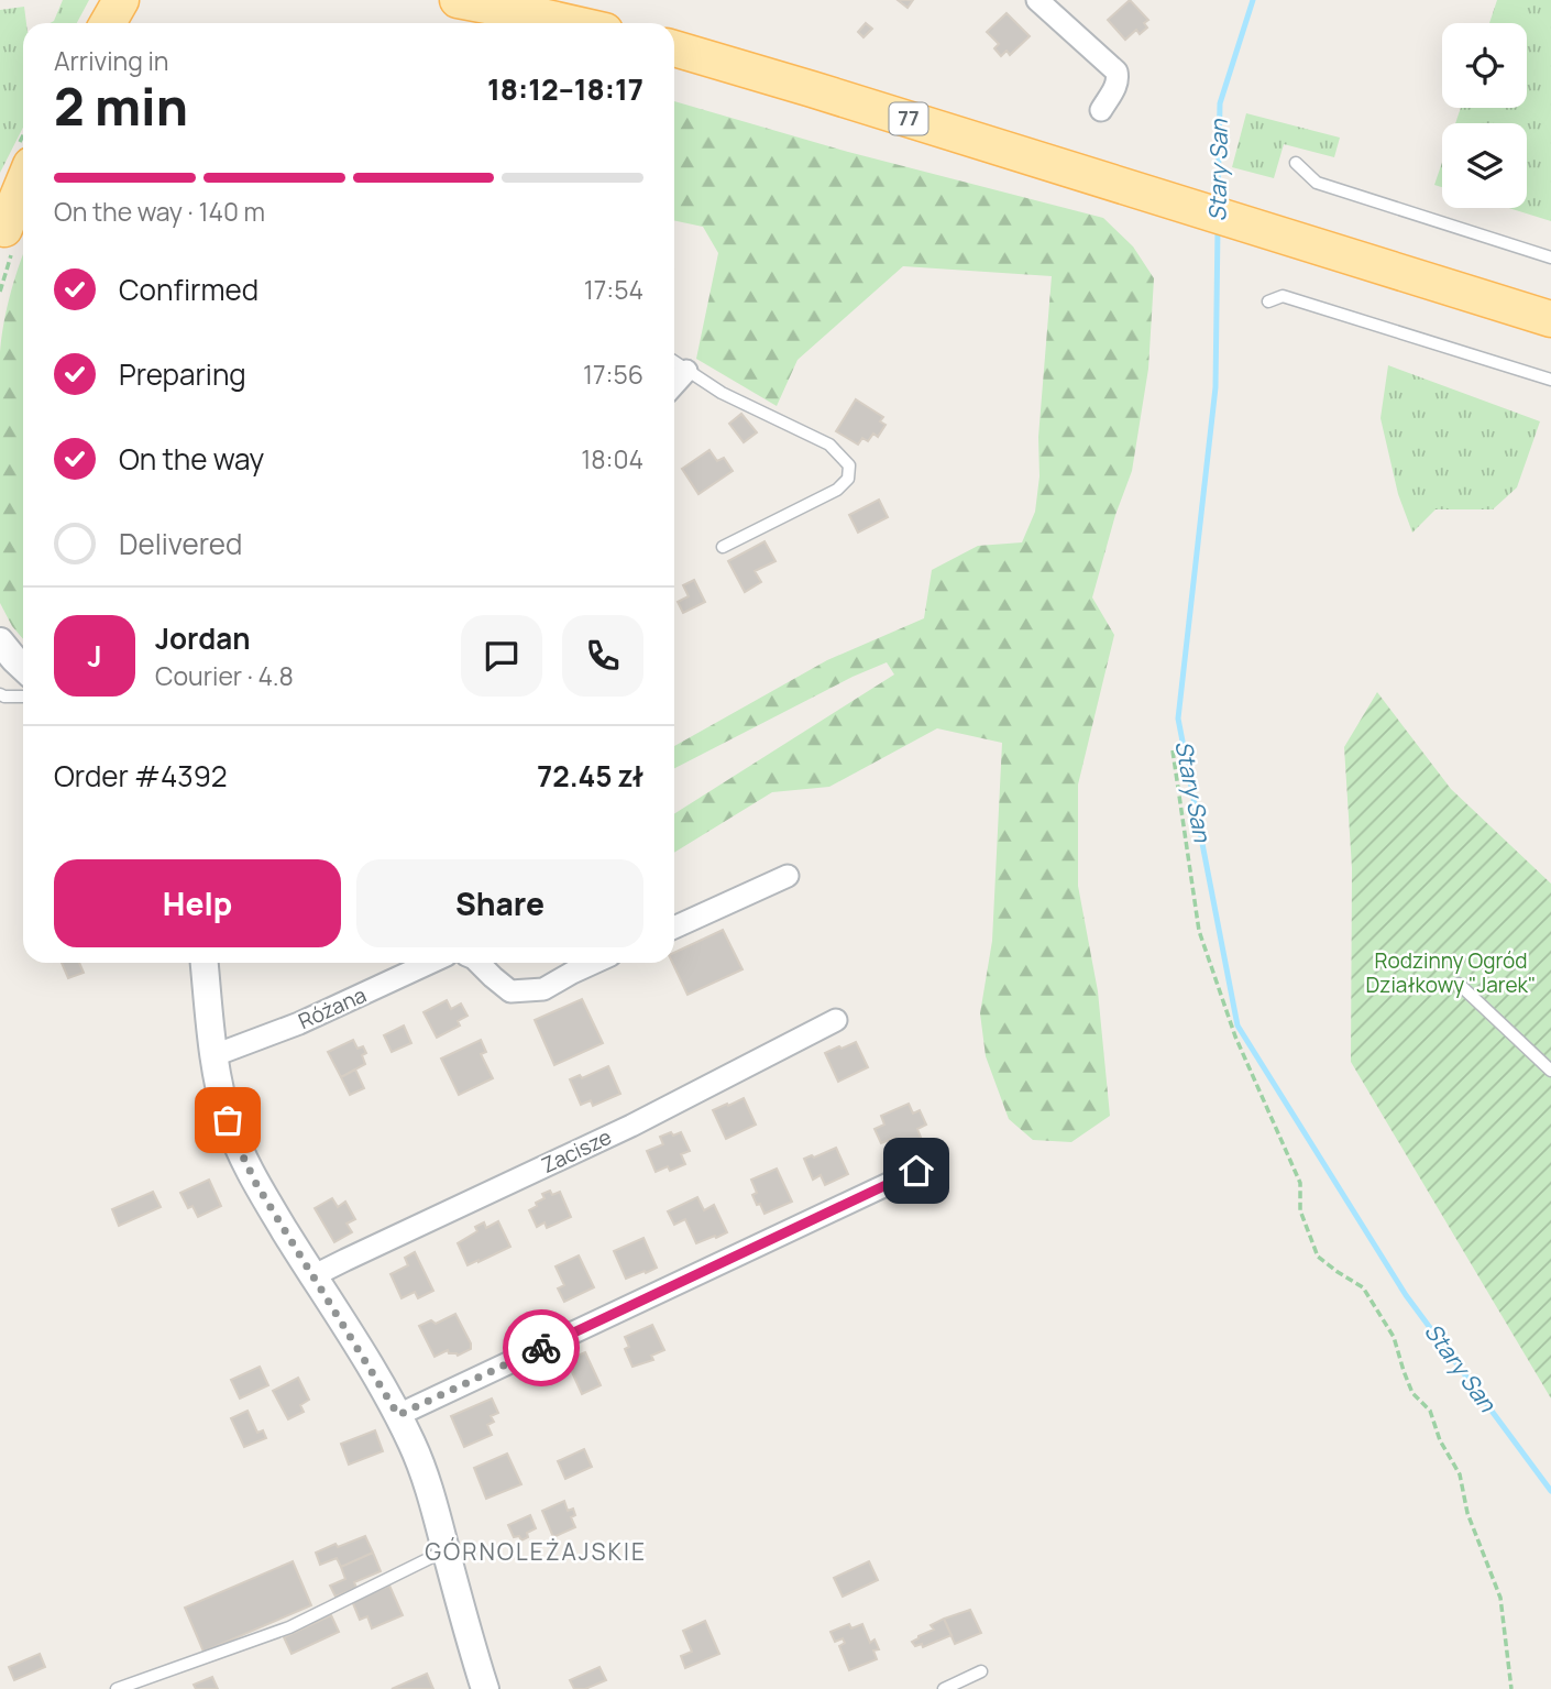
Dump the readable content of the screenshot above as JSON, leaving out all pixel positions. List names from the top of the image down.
{
  "streets": {
    "main road": ["77"],
    "street": ["Różana", "Zacisze"]
  },
  "districts": ["GÓRNOLEŻAJSKIE"],
  "water": ["Stary San"],
  "parks": ["Rodzinny Ogród Działkowy \"Jarek\""],
  "page": {
    "heading": ["2 min", "Arriving in", "18:12–18:17"],
    "panel": [
      "Jordan",
      "Courier · 4.8",
      "Order #4392",
      "72.45 zł"
    ],
    "bar": "On the way · 140 m",
    "list": [
      ["Confirmed", "17:54"],
      ["Preparing", "17:56"],
      ["On the way", "18:04"],
      "Delivered"
    ],
    "round": "J",
    "buttons": ["Help", "Share"]
  }
}
